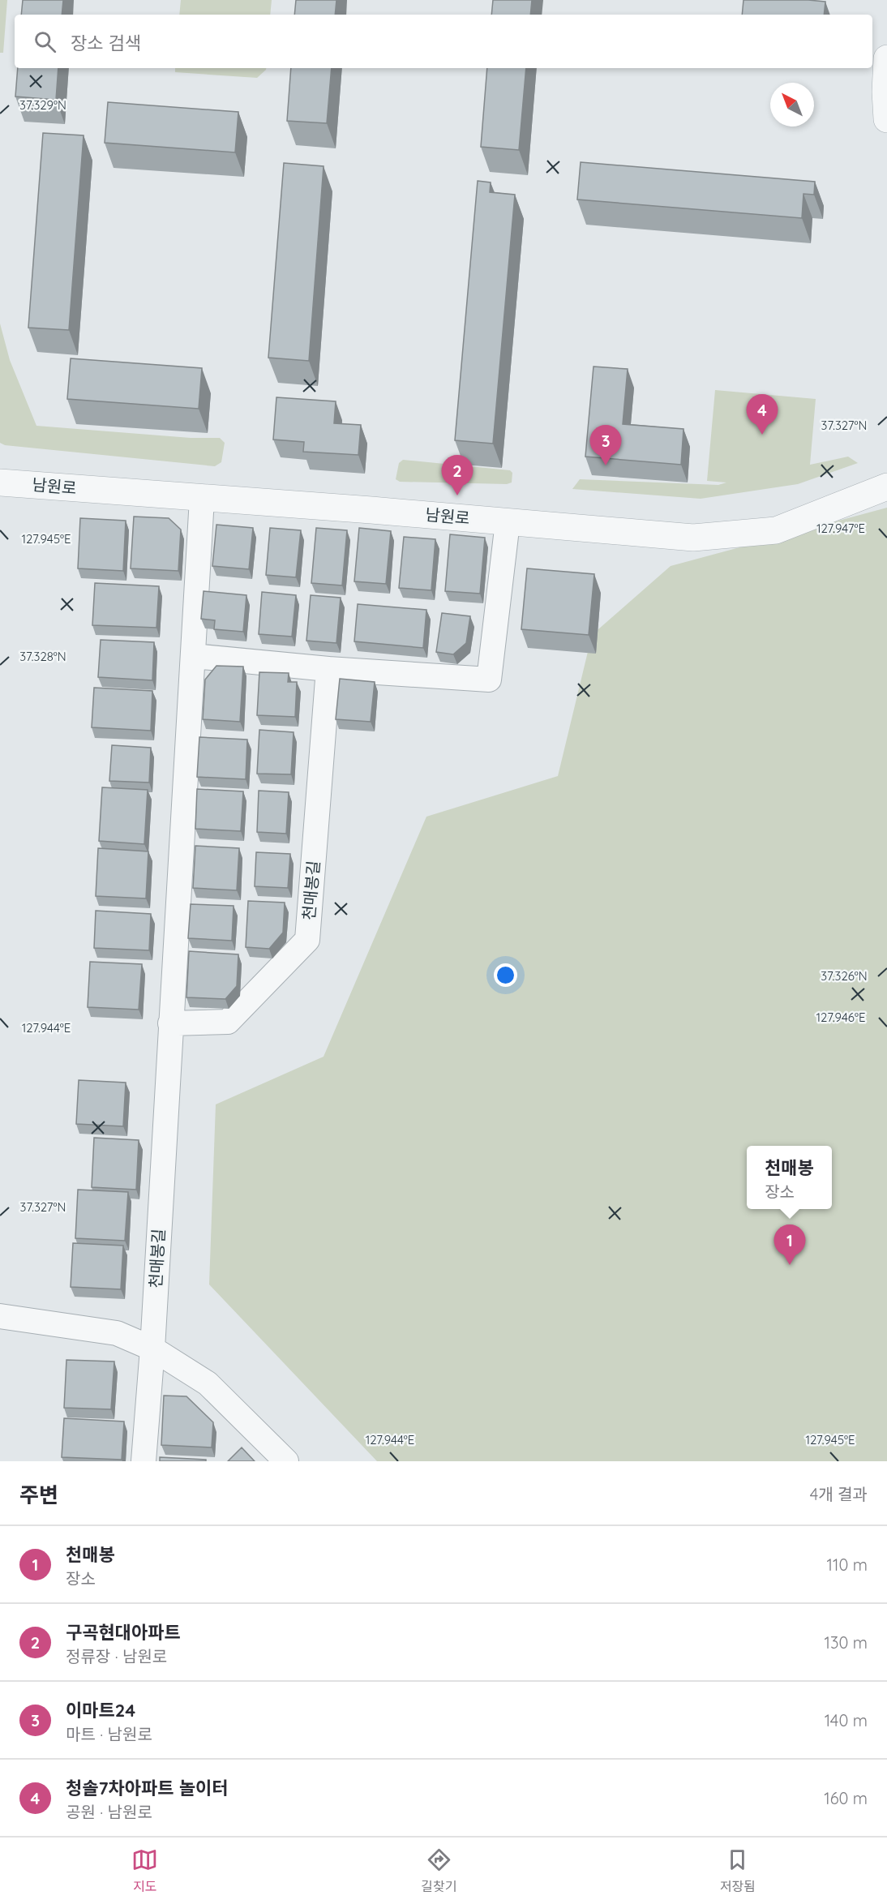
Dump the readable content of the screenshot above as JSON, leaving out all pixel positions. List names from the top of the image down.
{
  "streets": {
    "street": ["남원로", "천매봉길"]
  },
  "crossings": [
    ["남원로", "천매봉길"]
  ],
  "north": "top left",
  "page": {
    "search": "장소 검색",
    "pins": [
      "4",
      "3",
      "2",
      "1"
    ],
    "popup": ["천매봉", "장소"],
    "heading": ["주변", "4개 결과"],
    "list": [
      {
        "mark": "1",
        "name": "천매봉",
        "note": "장소",
        "value": "110 m"
      },
      {
        "mark": "2",
        "name": "구곡현대아파트",
        "note": "정류장 · 남원로",
        "value": "130 m"
      },
      {
        "mark": "3",
        "name": "이마트24",
        "note": "마트 · 남원로",
        "value": "140 m"
      },
      {
        "mark": "4",
        "name": "청솔7차아파트 놀이터",
        "note": "공원 · 남원로",
        "value": "160 m"
      }
    ],
    "nav": ["지도", "길찾기", "저장됨"]
  },
  "coordinates": [
    "37.329°N",
    "37.327°N",
    "127.947°E",
    "127.945°E",
    "37.328°N",
    "37.326°N",
    "127.946°E",
    "127.944°E"
  ]
}
